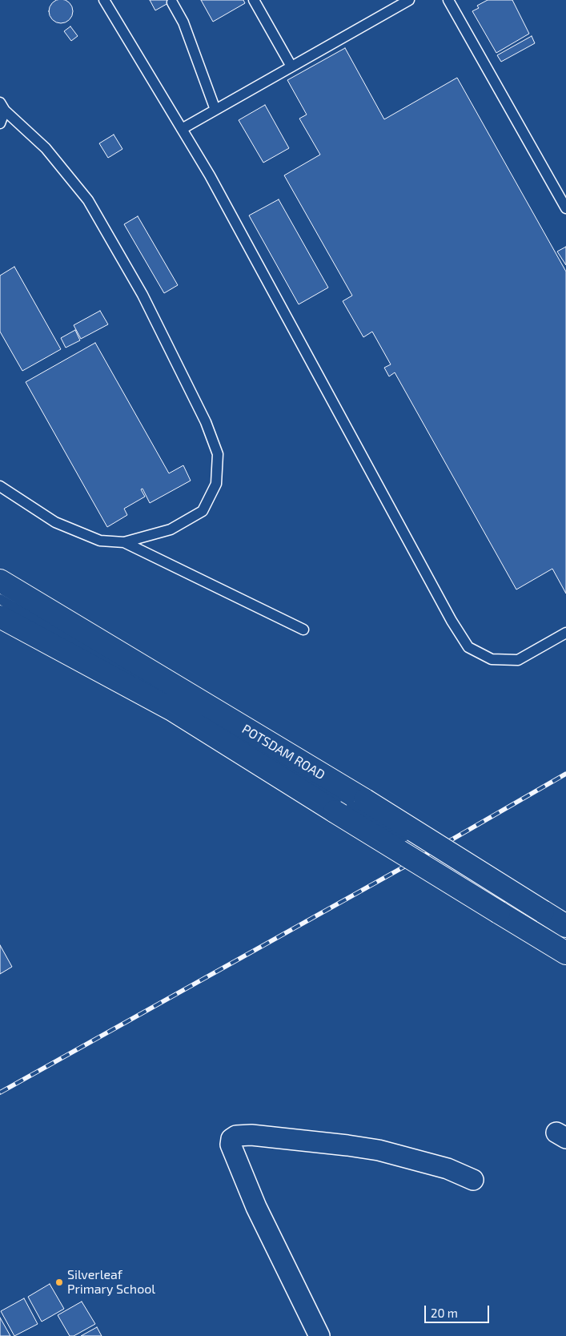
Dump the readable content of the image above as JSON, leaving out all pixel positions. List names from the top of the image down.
{
  "streets": {
    "main road": ["POTSDAM ROAD"]
  },
  "places": ["Silverleaf Primary School"],
  "scale_bar": "20 m"
}
